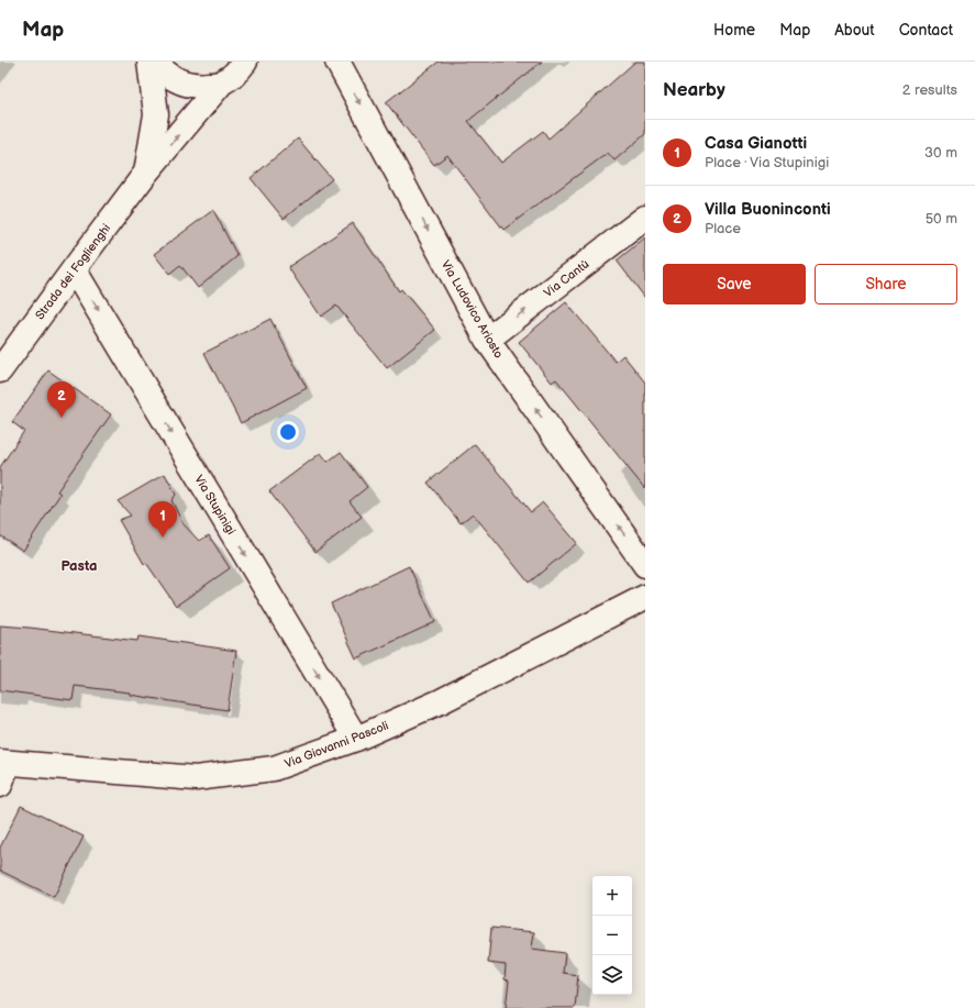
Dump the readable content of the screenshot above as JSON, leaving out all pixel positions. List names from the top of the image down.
{
  "streets": {
    "street": [
      "Strada dei Foglienghi",
      "Via Cantù",
      "Via Ludovico Ariosto",
      "Via Stupinigi",
      "Via Giovanni Pascoli"
    ]
  },
  "crossings": [
    ["Strada dei Foglienghi", "Via Stupinigi"],
    ["Via Cantù", "Via Ludovico Ariosto"],
    ["Via Stupinigi", "Via Giovanni Pascoli"]
  ],
  "one_way": ["Via Cantù", "Via Stupinigi"],
  "districts": ["Pasta"],
  "page": {
    "header": "Map",
    "nav": [
      "Home",
      "Map",
      "About",
      "Contact"
    ],
    "heading": ["Nearby", "2 results"],
    "list": [
      {
        "mark": "1",
        "name": "Casa Gianotti",
        "note": "Place · Via Stupinigi",
        "value": "30 m"
      },
      {
        "mark": "2",
        "name": "Villa Buoninconti",
        "note": "Place",
        "value": "50 m"
      }
    ],
    "buttons": ["Save", "Share"],
    "pins": ["2", "1"],
    "map_buttons": ["+", "−"]
  }
}
